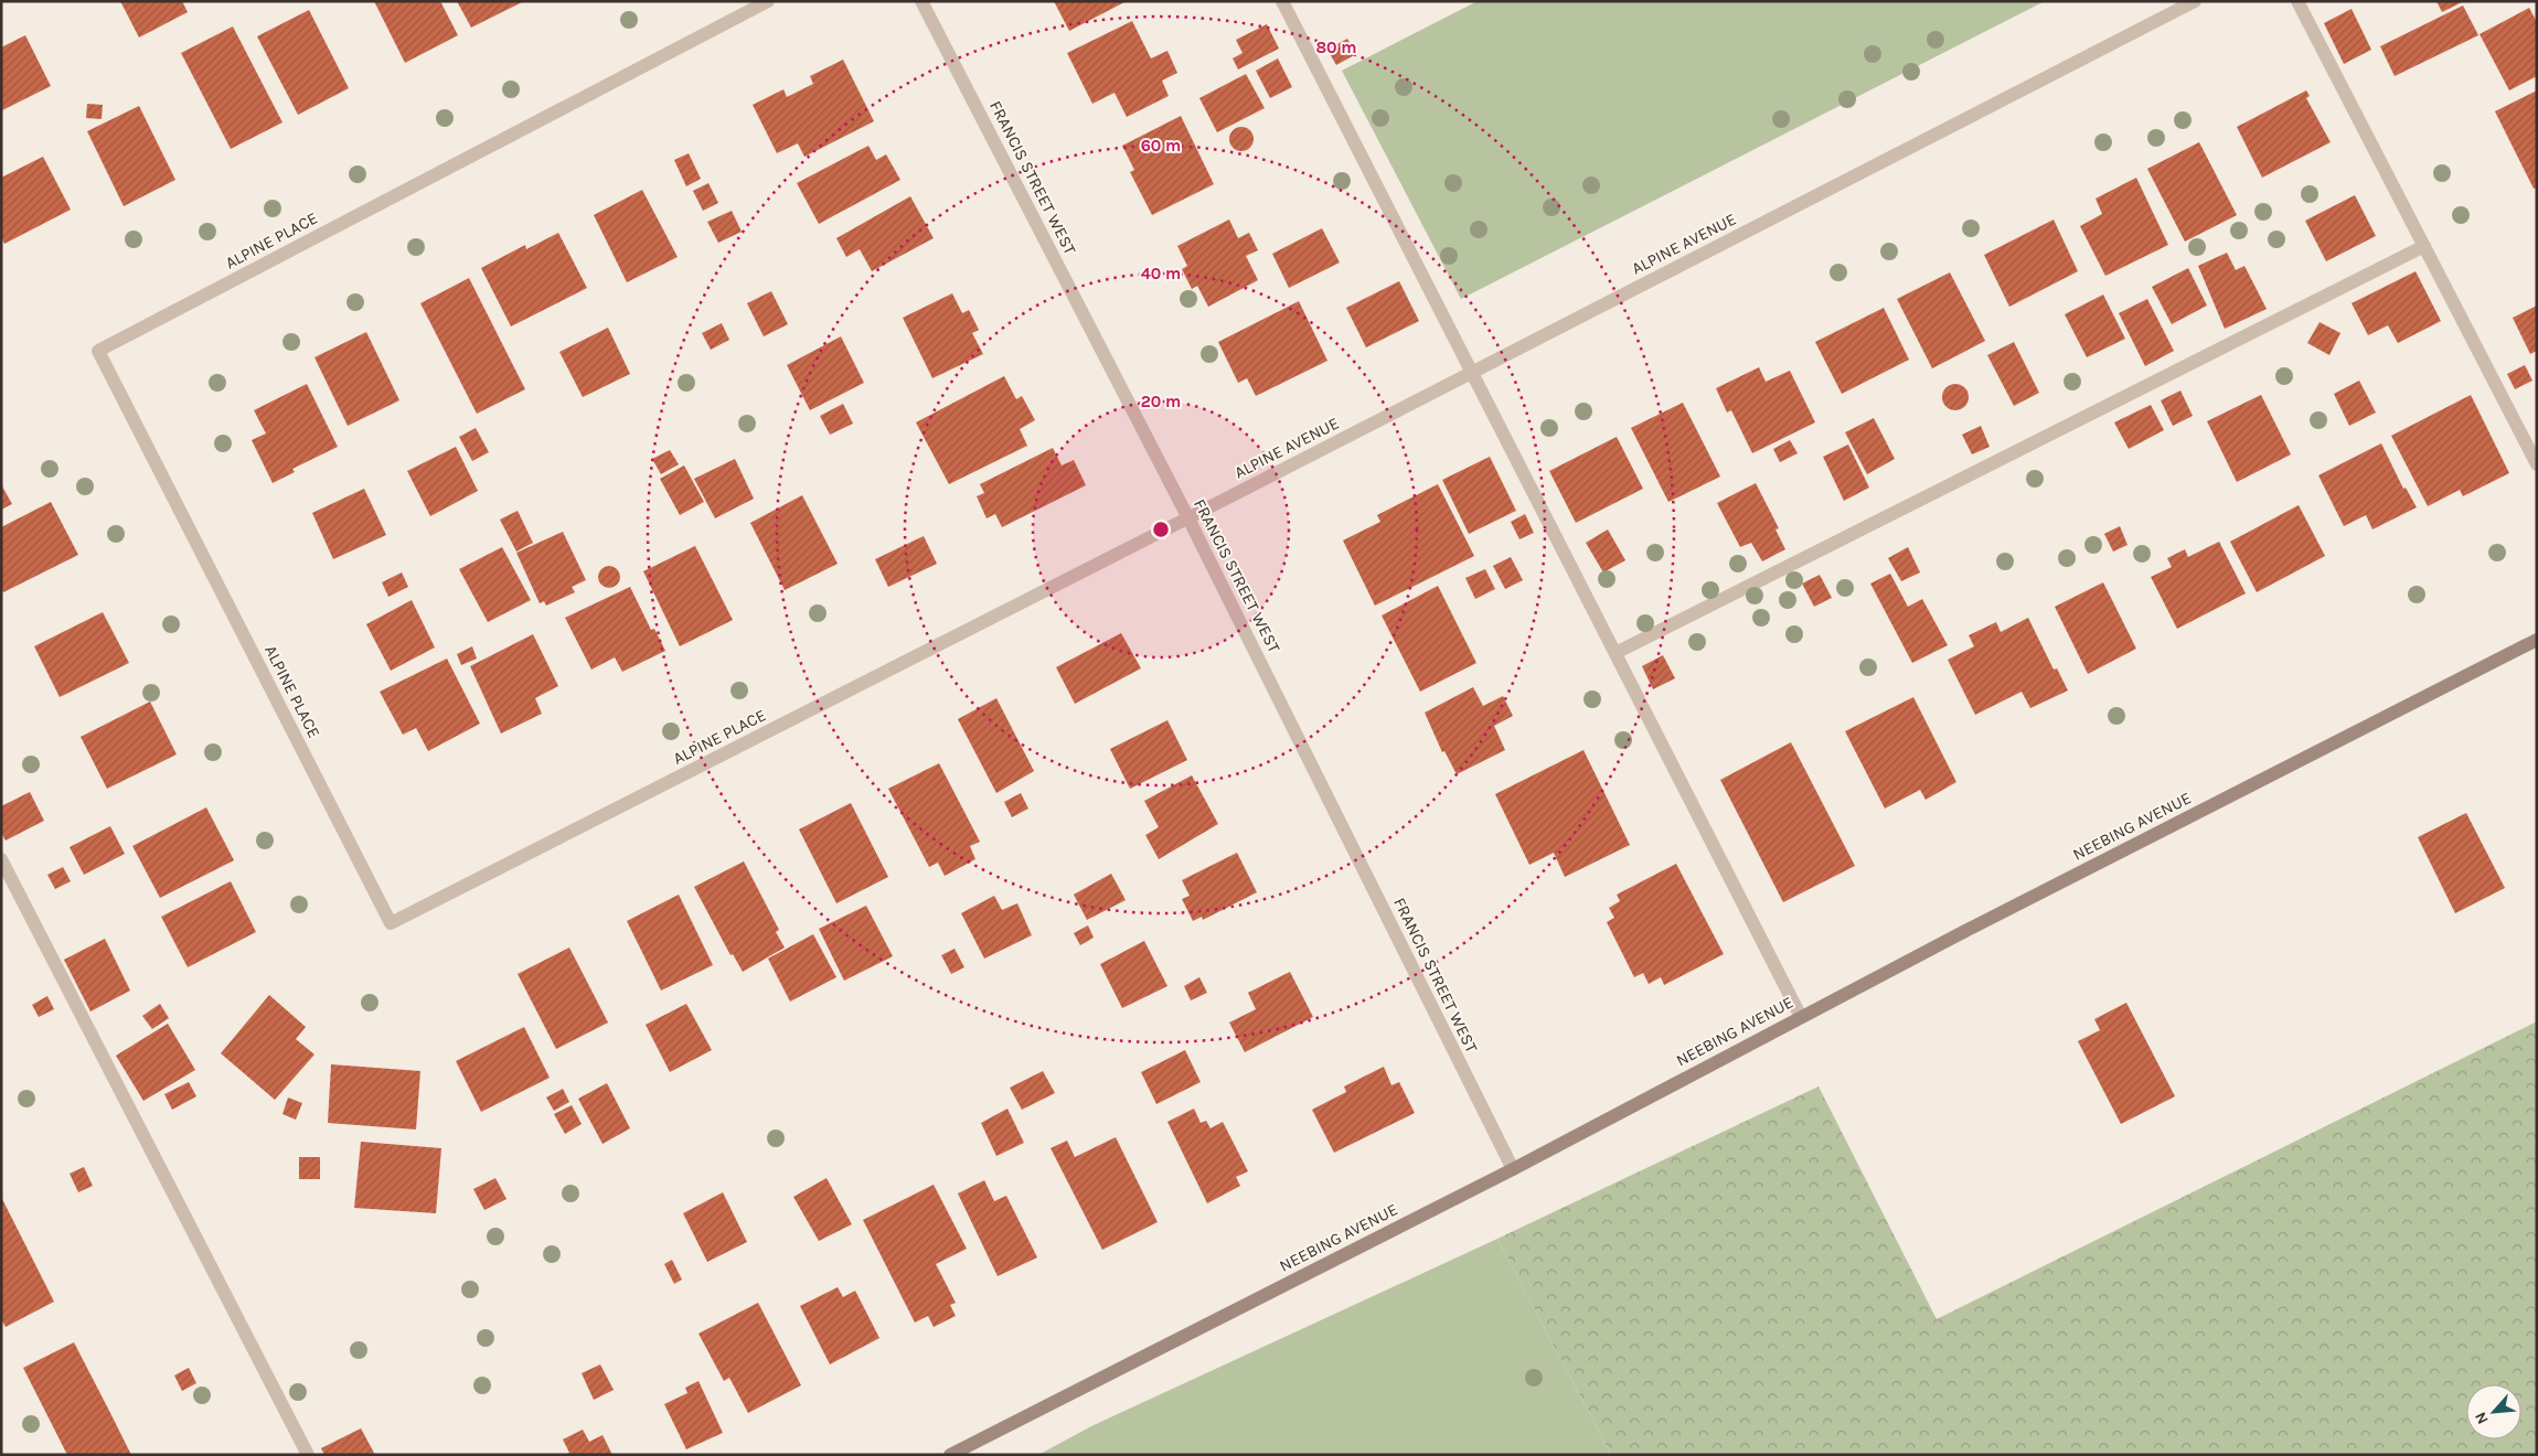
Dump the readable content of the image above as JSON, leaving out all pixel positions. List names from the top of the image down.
{
  "streets": {
    "main road": ["NEEBING AVENUE"],
    "street": ["FRANCIS STREET WEST", "ALPINE PLACE", "ALPINE AVENUE"]
  },
  "crossings": [
    ["FRANCIS STREET WEST", "ALPINE PLACE"],
    ["FRANCIS STREET WEST", "ALPINE AVENUE"],
    ["FRANCIS STREET WEST", "NEEBING AVENUE"],
    ["ALPINE PLACE", "ALPINE AVENUE"]
  ],
  "north": "bottom left",
  "rings": [
    "80 m",
    "60 m",
    "40 m",
    "20 m"
  ]
}
